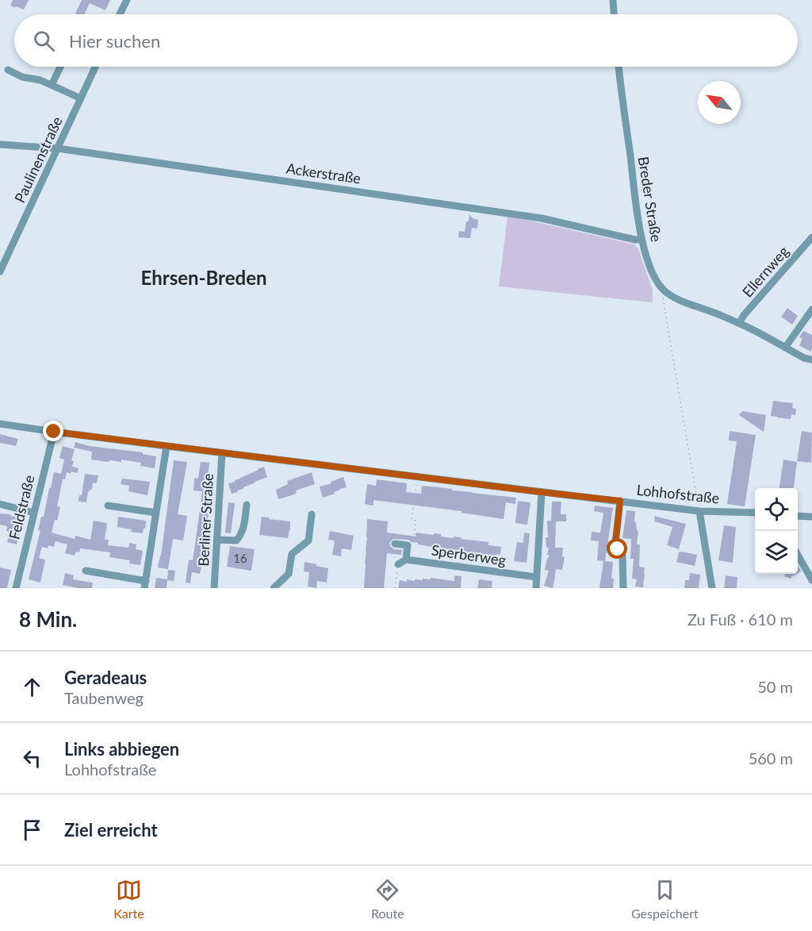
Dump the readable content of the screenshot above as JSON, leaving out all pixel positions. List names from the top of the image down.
{
  "streets": {
    "street": [
      "Paulinenstraße",
      "Ackerstraße",
      "Breder Straße",
      "Ellernweg",
      "Lohhofstraße",
      "Feldstraße",
      "Berliner Straße",
      "Sperberweg"
    ]
  },
  "crossings": [
    ["Paulinenstraße", "Ackerstraße"],
    ["Ackerstraße", "Breder Straße"],
    ["Breder Straße", "Ellernweg"],
    ["Lohhofstraße", "Feldstraße"],
    ["Lohhofstraße", "Berliner Straße"]
  ],
  "districts": ["Ehrsen-Breden"],
  "house_numbers": ["16"],
  "north": "top left",
  "page": {
    "search": "Hier suchen",
    "heading": ["8 Min.", "Zu Fuß · 610 m"],
    "list": [
      ["Geradeaus", "Taubenweg", "50 m"],
      ["Links abbiegen", "Lohhofstraße", "560 m"],
      "Ziel erreicht"
    ],
    "nav": ["Karte", "Route", "Gespeichert"]
  }
}
